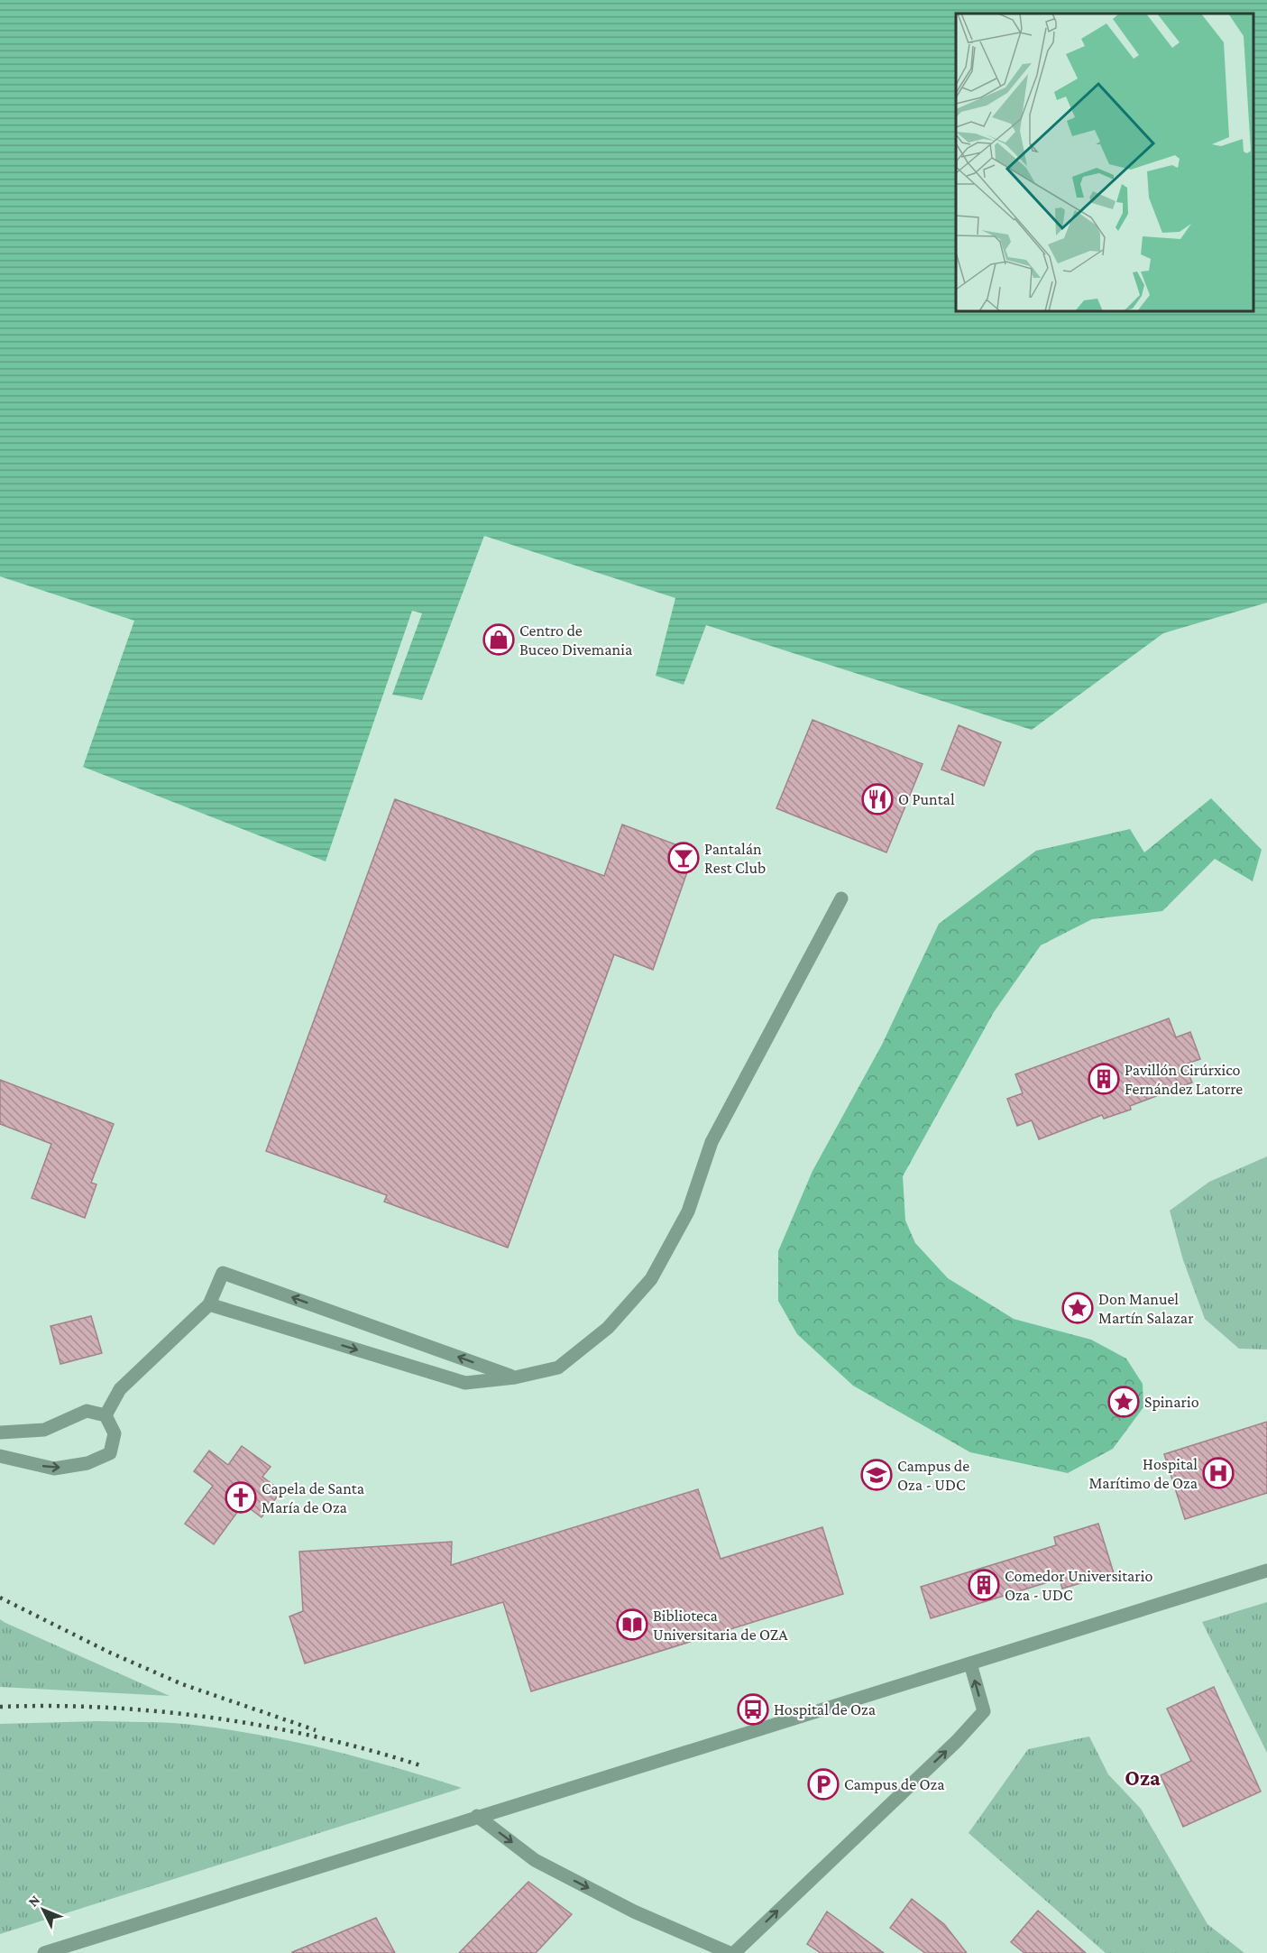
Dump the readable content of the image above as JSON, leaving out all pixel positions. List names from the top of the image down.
{
  "districts": ["Oza"],
  "places": {
    "shop": ["Centro de Buceo Divemania"],
    "restaurant": ["O Puntal"],
    "bar": ["Pantalán Rest Club"],
    "building": ["Pavillón Cirúrxico Fernández Latorre", "Comedor Universitario Oza - UDC"],
    "place": ["Don Manuel Martín Salazar", "Spinario"],
    "hospital": ["Hospital Marítimo de Oza"],
    "school or university": ["Campus de Oza - UDC"],
    "church": ["Capela de Santa María de Oza"],
    "library": ["Biblioteca Universitaria de OZA"],
    "bus stop": ["Hospital de Oza"],
    "parking": ["Campus de Oza"]
  },
  "north": "top left"
}
